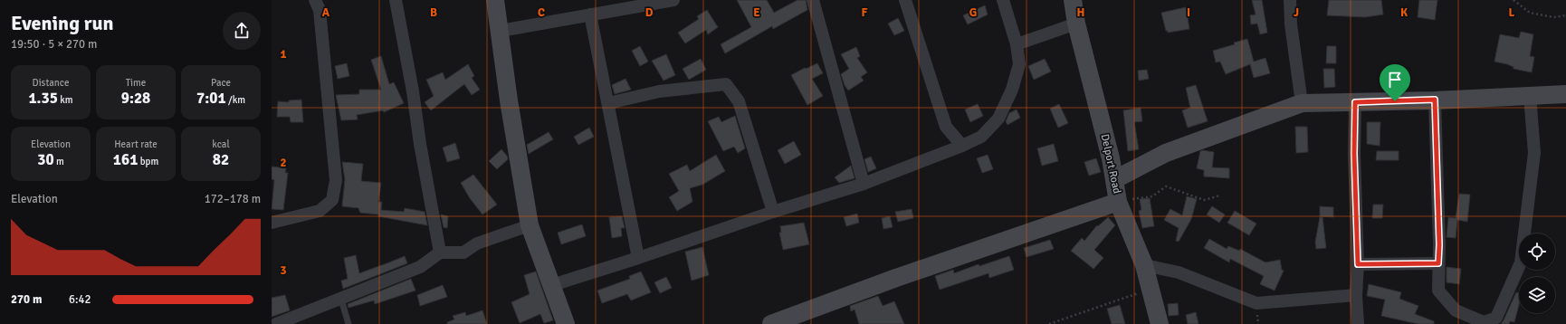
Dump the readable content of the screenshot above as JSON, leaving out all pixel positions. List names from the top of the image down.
{
  "streets": {
    "street": ["Delport Road"]
  },
  "page": {
    "heading": ["Evening run", "19:50 · 5 × 270 m"],
    "stats": [
      ["Distance", "1.35 km"],
      ["Time", "9:28"],
      ["Pace", "7:01 /km"],
      ["Elevation", "30 m"],
      ["Heart rate", "161 bpm"],
      ["kcal", "82"]
    ],
    "chart": ["Elevation", "172–178 m"],
    "list": [
      {
        "name": "270 m",
        "note": "6:42"
      }
    ]
  },
  "grid": {
    "columns": [
      "A",
      "B",
      "C",
      "D",
      "E",
      "F",
      "G",
      "H",
      "I",
      "J",
      "K",
      "L"
    ],
    "rows": ["1", "2", "3"]
  }
}
